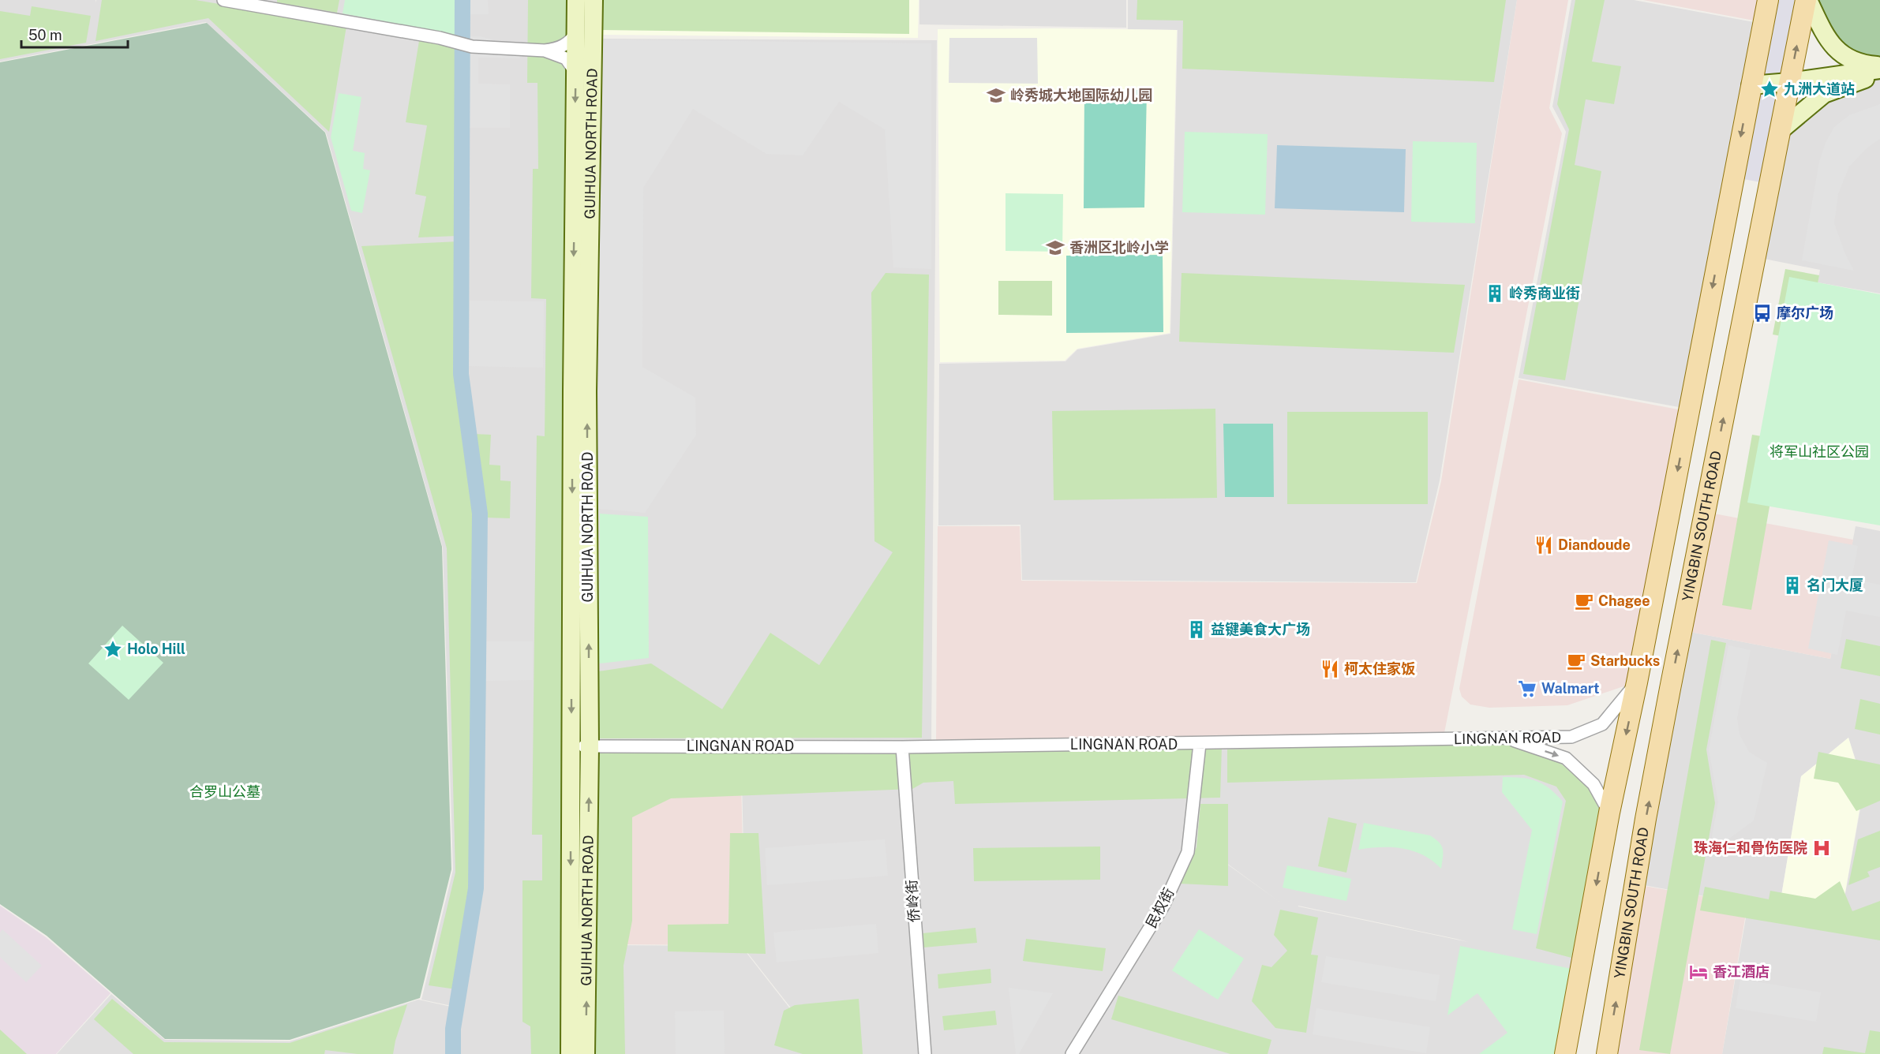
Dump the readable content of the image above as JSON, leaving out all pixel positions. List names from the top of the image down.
{
  "streets": {
    "main road": ["GUIHUA NORTH ROAD", "YINGBIN SOUTH ROAD"],
    "street": ["LINGNAN ROAD", "侨岭街", "民权街"]
  },
  "crossings": [
    ["GUIHUA NORTH ROAD", "LINGNAN ROAD"],
    ["LINGNAN ROAD", "侨岭街"],
    ["LINGNAN ROAD", "民权街"]
  ],
  "parks": ["将军山社区公园", "合罗山公墓"],
  "places": {
    "place": ["九洲大道站", "Holo Hill"],
    "school or university": ["岭秀城大地国际幼儿园", "香洲区北岭小学"],
    "building": ["岭秀商业街", "名门大厦", "益键美食大广场"],
    "bus stop": ["摩尔广场"],
    "restaurant": ["Diandoude", "柯太住家饭"],
    "cafe": ["Chagee", "Starbucks"],
    "supermarket": ["Walmart"],
    "hospital": ["珠海仁和骨伤医院"],
    "hotel": ["香江酒店"]
  },
  "scale_bar": "50 m"
}
